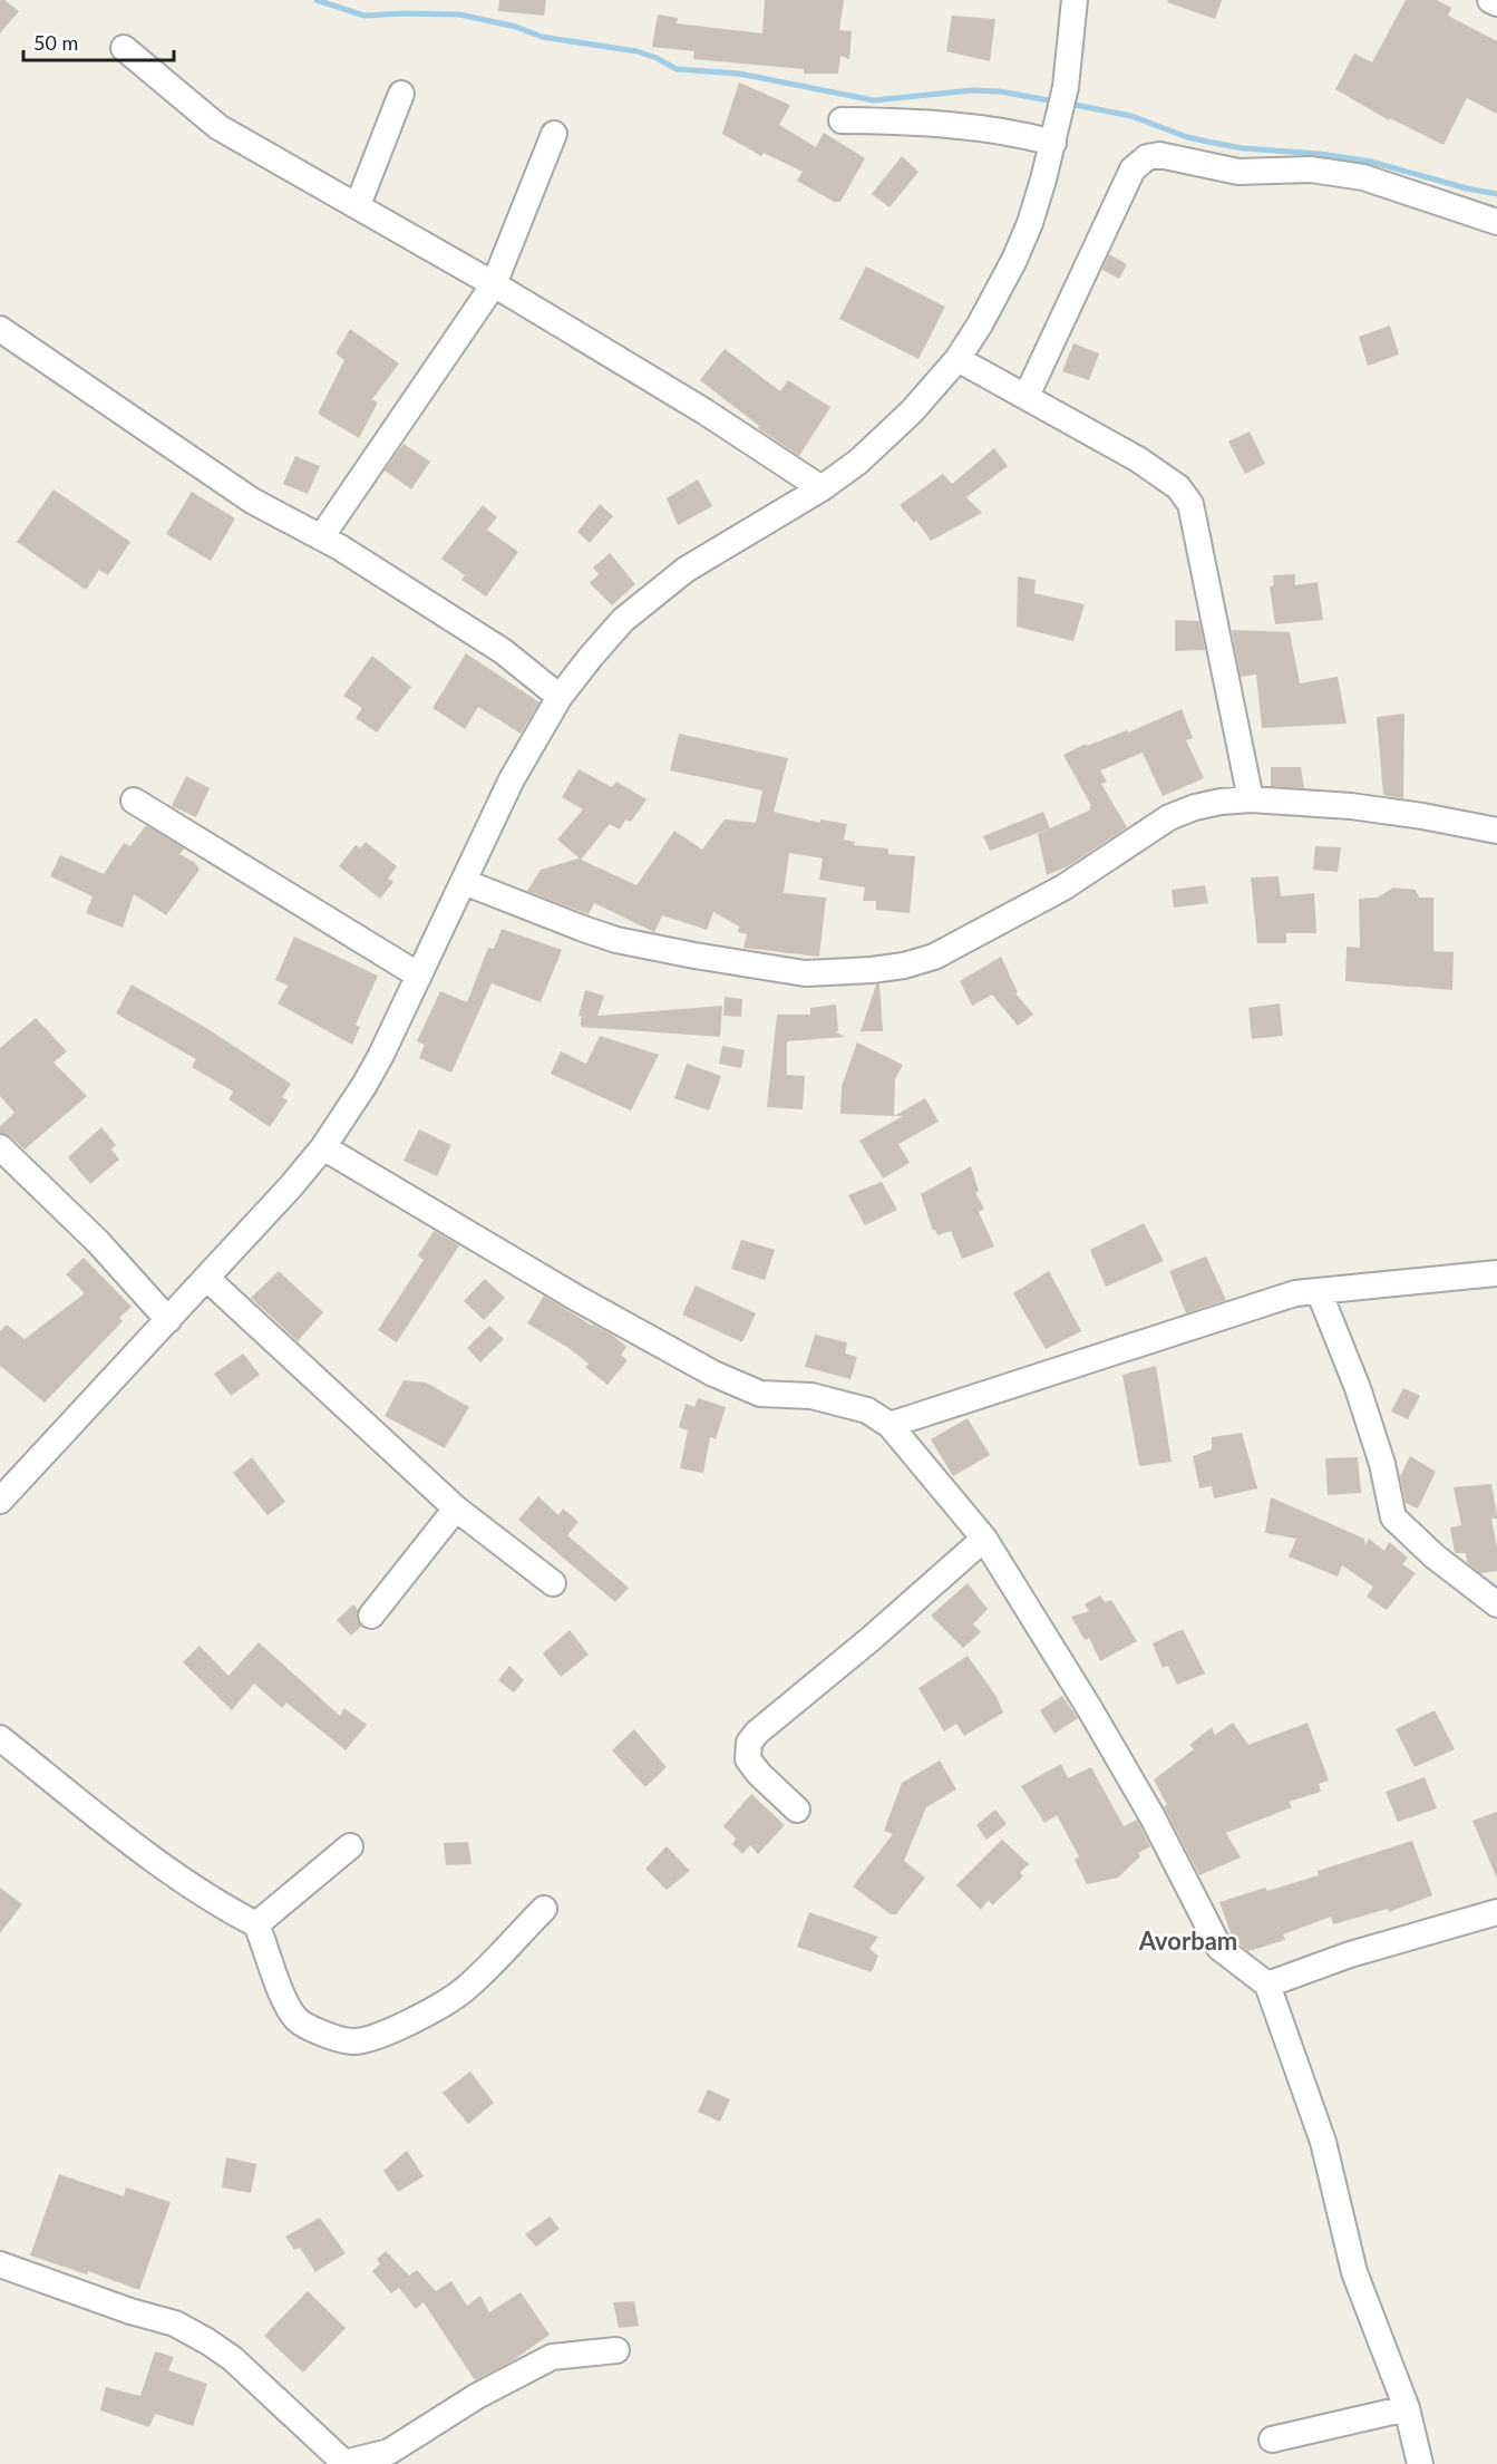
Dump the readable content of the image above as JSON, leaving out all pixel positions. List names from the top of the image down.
{
  "districts": ["Avorbam"],
  "scale_bar": "50 m"
}
